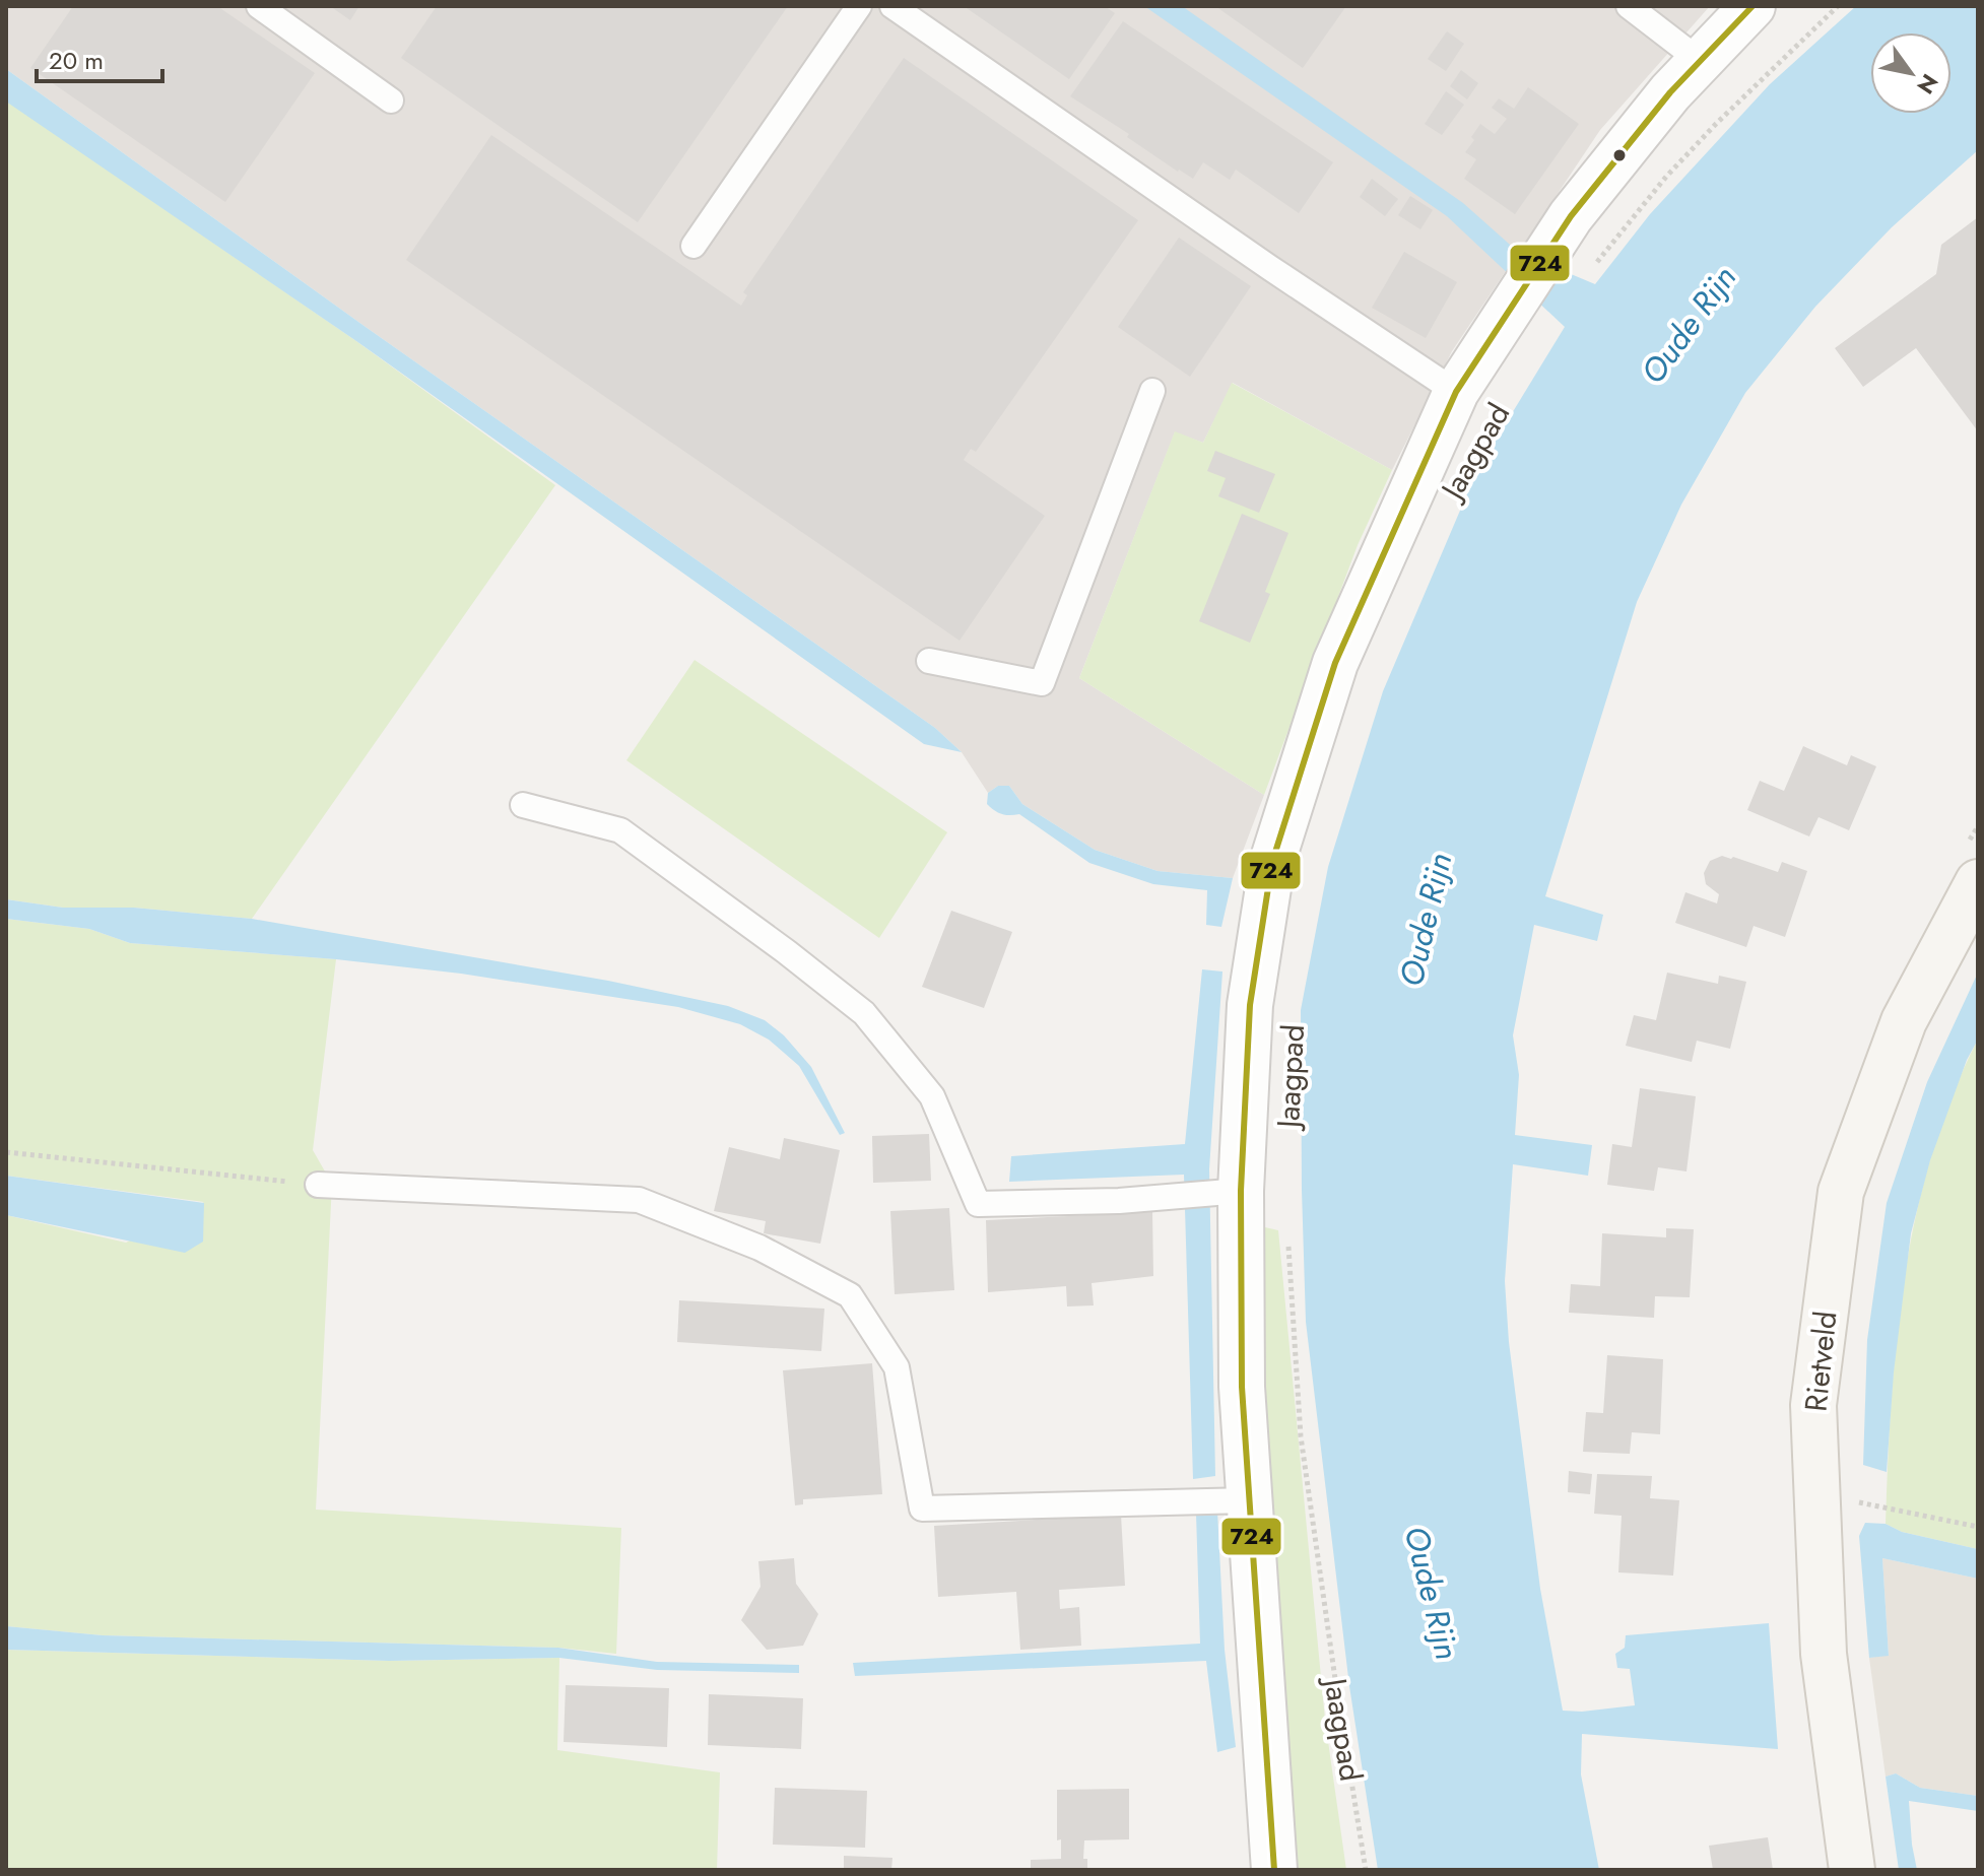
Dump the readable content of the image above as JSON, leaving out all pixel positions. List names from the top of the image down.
{
  "streets": {
    "main road": ["Rietveld"],
    "path": ["Jaagpad"]
  },
  "water": ["Oude Rijn"],
  "lines": ["transit line 724"],
  "scale_bar": "20 m",
  "north": "bottom right"
}
